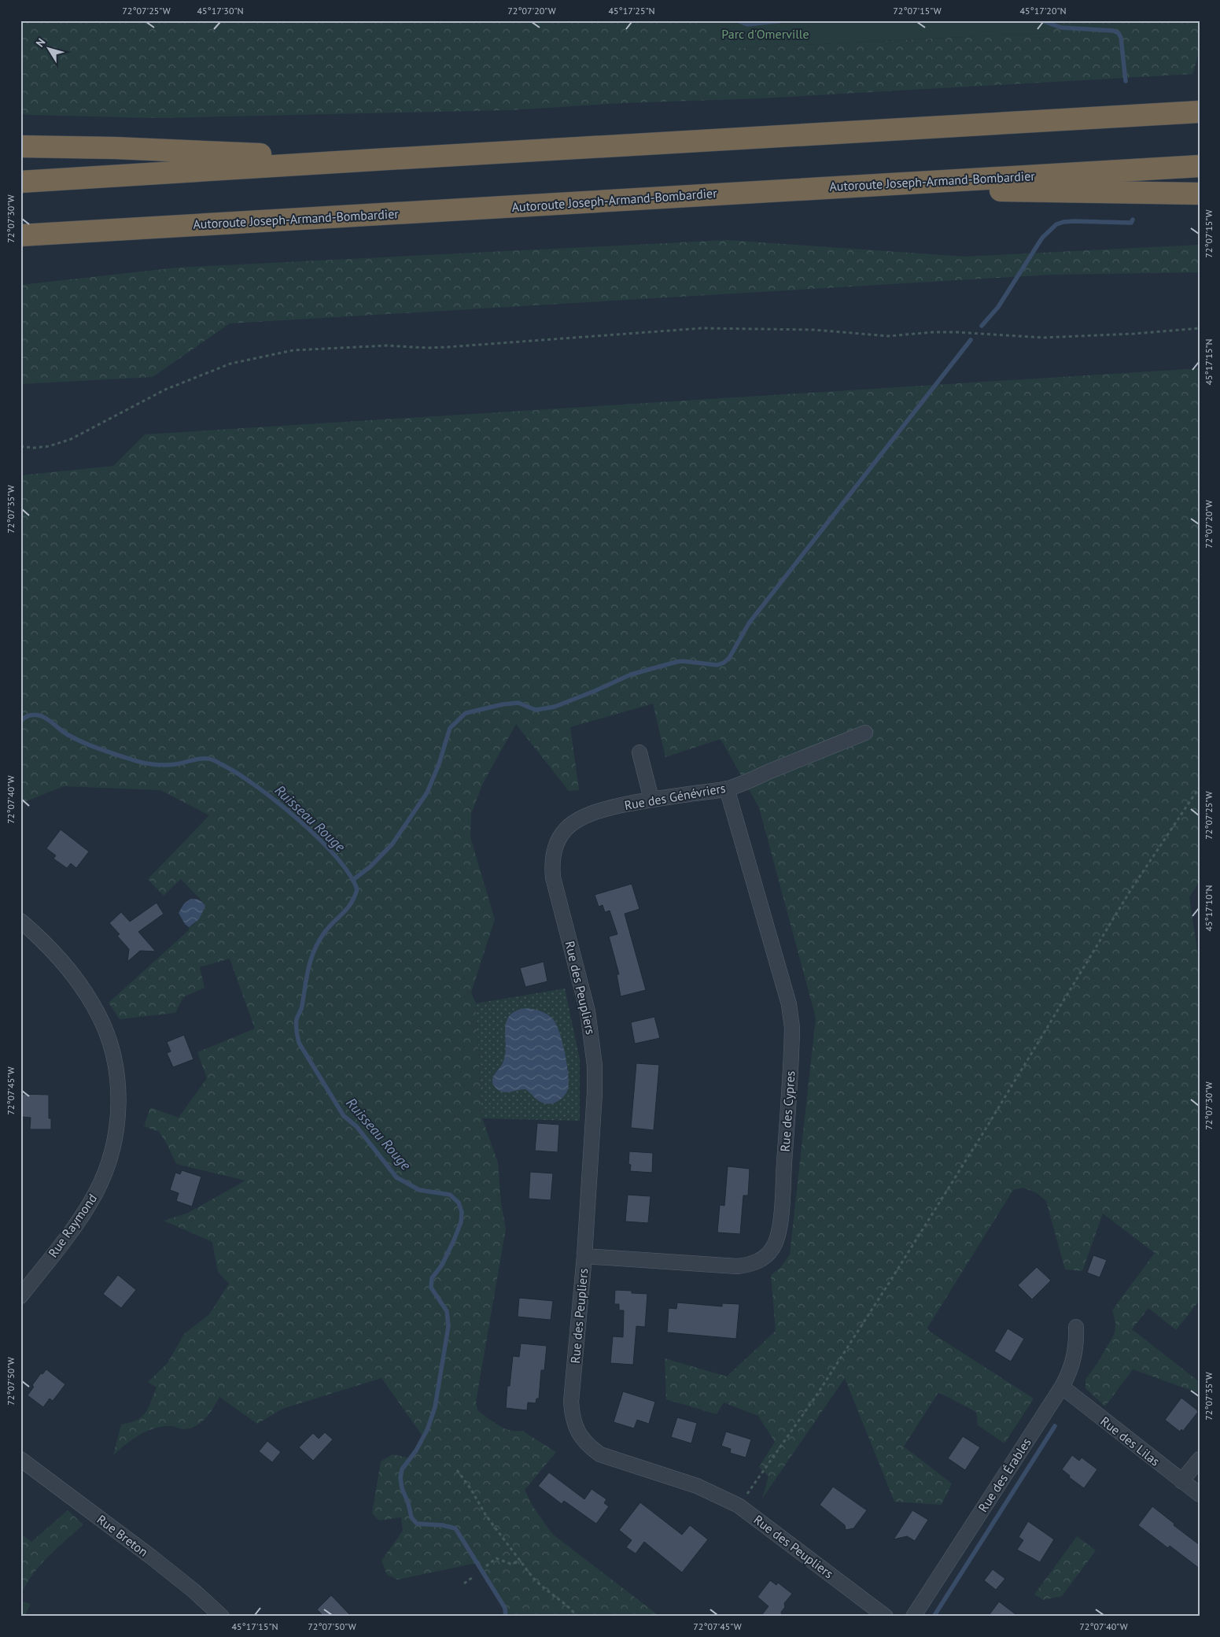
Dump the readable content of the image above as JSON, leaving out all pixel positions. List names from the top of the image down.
{
  "streets": {
    "highway": ["Autoroute Joseph-Armand-Bombardier"],
    "street": [
      "Rue des Génévriers",
      "Rue des Peupliers",
      "Rue des Cypres",
      "Rue Raymond",
      "Rue des Lilas",
      "Rue des Érables",
      "Rue Breton"
    ]
  },
  "crossings": [
    ["Rue des Génévriers", "Rue des Peupliers"],
    ["Rue des Génévriers", "Rue des Cypres"],
    ["Rue des Peupliers", "Rue des Cypres"],
    ["Rue des Lilas", "Rue des Érables"]
  ],
  "water": ["Ruisseau Rouge"],
  "parks": ["Parc d'Omerville"],
  "north": "top left",
  "coordinates": [
    "72°07'25\"W",
    "45°17'30\"N",
    "72°07'20\"W",
    "45°17'25\"N",
    "72°07'15\"W",
    "45°17'20\"N",
    "72°07'30\"W",
    "45°17'15\"N",
    "72°07'35\"W",
    "72°07'40\"W",
    "45°17'10\"N",
    "72°07'45\"W",
    "72°07'50\"W"
  ]
}
